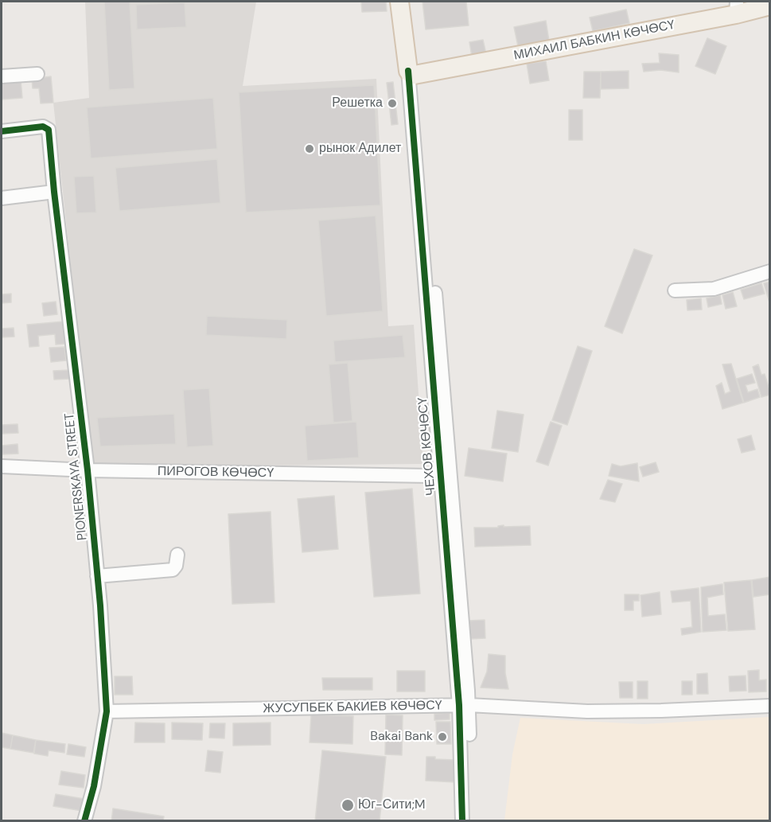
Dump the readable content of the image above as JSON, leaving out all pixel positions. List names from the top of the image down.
{
  "streets": {
    "main road": ["МИХАИЛ БАБКИН КӨЧӨСҮ", "ЧЕХОВ КӨЧӨСҮ"],
    "street": ["ПИРОГОВ КӨЧӨСҮ", "PIONERSKAYA STREET", "ЖУСУПБЕК БАКИЕВ КӨЧӨСҮ"]
  },
  "crossings": [
    ["МИХАИЛ БАБКИН КӨЧӨСҮ", "ЧЕХОВ КӨЧӨСҮ"],
    ["ЧЕХОВ КӨЧӨСҮ", "ПИРОГОВ КӨЧӨСҮ"],
    ["ЧЕХОВ КӨЧӨСҮ", "ЖУСУПБЕК БАКИЕВ КӨЧӨСҮ"],
    ["ПИРОГОВ КӨЧӨСҮ", "PIONERSKAYA STREET"],
    ["PIONERSKAYA STREET", "ЖУСУПБЕК БАКИЕВ КӨЧӨСҮ"]
  ],
  "places": [
    "Решетка",
    "рынок Адилет",
    "Bakai Bank",
    "Юг-Сити;M"
  ]
}
